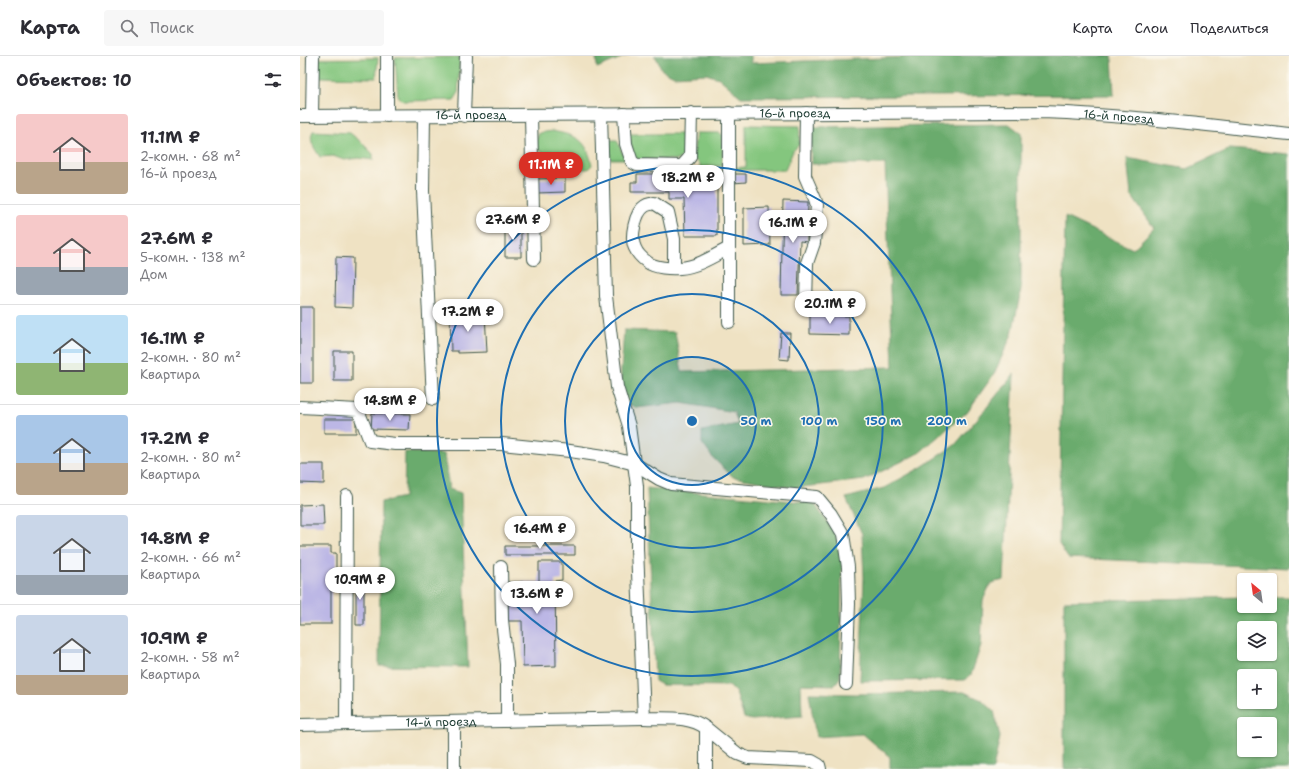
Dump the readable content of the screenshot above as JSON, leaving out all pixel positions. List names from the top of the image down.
{
  "streets": {
    "street": ["16-й проезд", "14-й проезд"]
  },
  "north": "top left",
  "page": {
    "header": "Карта",
    "search": "Поиск",
    "nav": ["Карта", "Слои", "Поделиться"],
    "heading": "Объектов: 10",
    "list": [
      {
        "name": "11.1M ₽",
        "note": "2-комн. · 68 m² · 16-й проезд"
      },
      {
        "name": "27.6M ₽",
        "note": "5-комн. · 138 m² · Дом"
      },
      {
        "name": "16.1M ₽",
        "note": "2-комн. · 80 m² · Квартира"
      },
      {
        "name": "17.2M ₽",
        "note": "2-комн. · 80 m² · Квартира"
      },
      {
        "name": "14.8M ₽",
        "note": "2-комн. · 66 m² · Квартира"
      },
      {
        "name": "10.9M ₽",
        "note": "2-комн. · 58 m² · Квартира"
      }
    ],
    "price": [
      "11.1M ₽",
      "18.2M ₽",
      "27.6M ₽",
      "16.1M ₽",
      "20.1M ₽",
      "17.2M ₽",
      "14.8M ₽",
      "16.4M ₽",
      "10.9M ₽",
      "13.6M ₽"
    ],
    "map_buttons": ["+", "−"]
  },
  "rings": [
    "50 m",
    "100 m",
    "150 m",
    "200 m"
  ]
}
